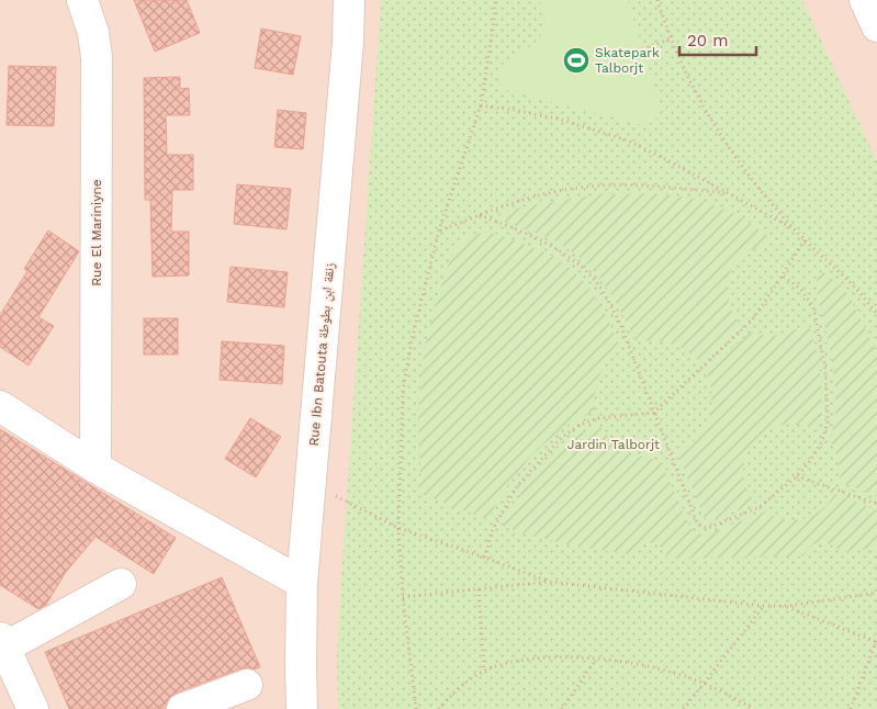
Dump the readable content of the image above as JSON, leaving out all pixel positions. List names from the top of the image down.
{
  "streets": {
    "street": ["Rue El Mariniyne", "Rue Ibn Batouta زنقة ابن بطوطة"]
  },
  "parks": ["Jardin Talborjt"],
  "places": {
    "sports": ["Skatepark Talborjt"]
  },
  "scale_bar": "20 m"
}
